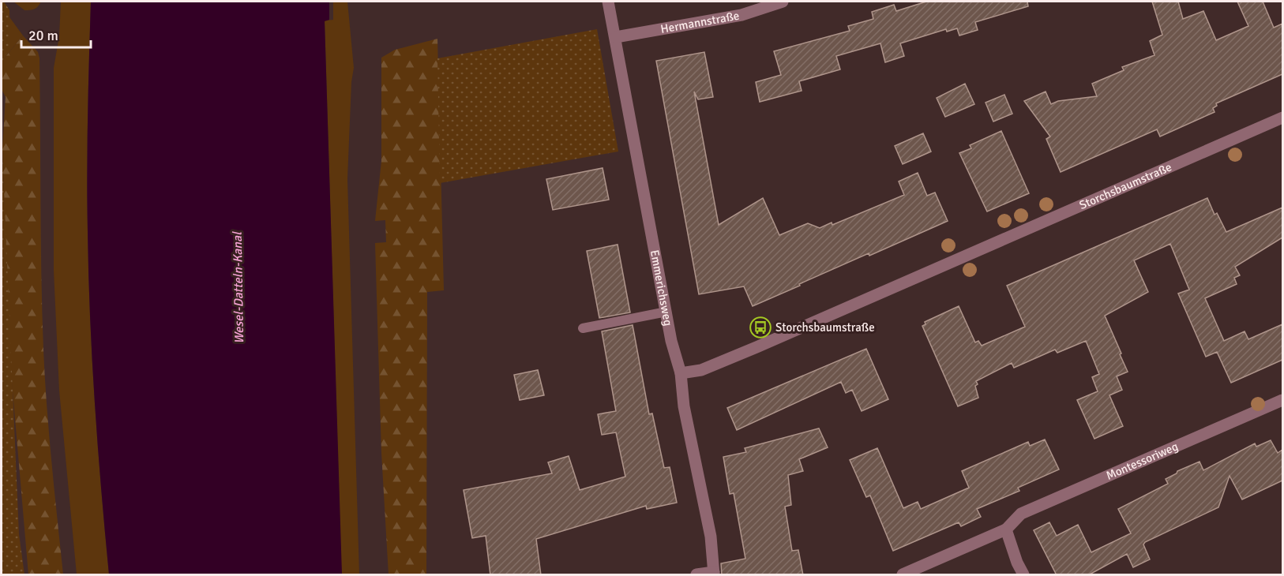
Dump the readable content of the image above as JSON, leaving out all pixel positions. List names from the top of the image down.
{
  "streets": {
    "street": [
      "Hermannstraße",
      "Storchsbaumstraße",
      "Emmerichsweg",
      "Montessoriweg"
    ]
  },
  "crossings": [
    ["Hermannstraße", "Emmerichsweg"],
    ["Storchsbaumstraße", "Emmerichsweg"]
  ],
  "water": ["Wesel-Datteln-Kanal"],
  "places": {
    "bus stop": ["Storchsbaumstraße"]
  },
  "scale_bar": "20 m"
}
